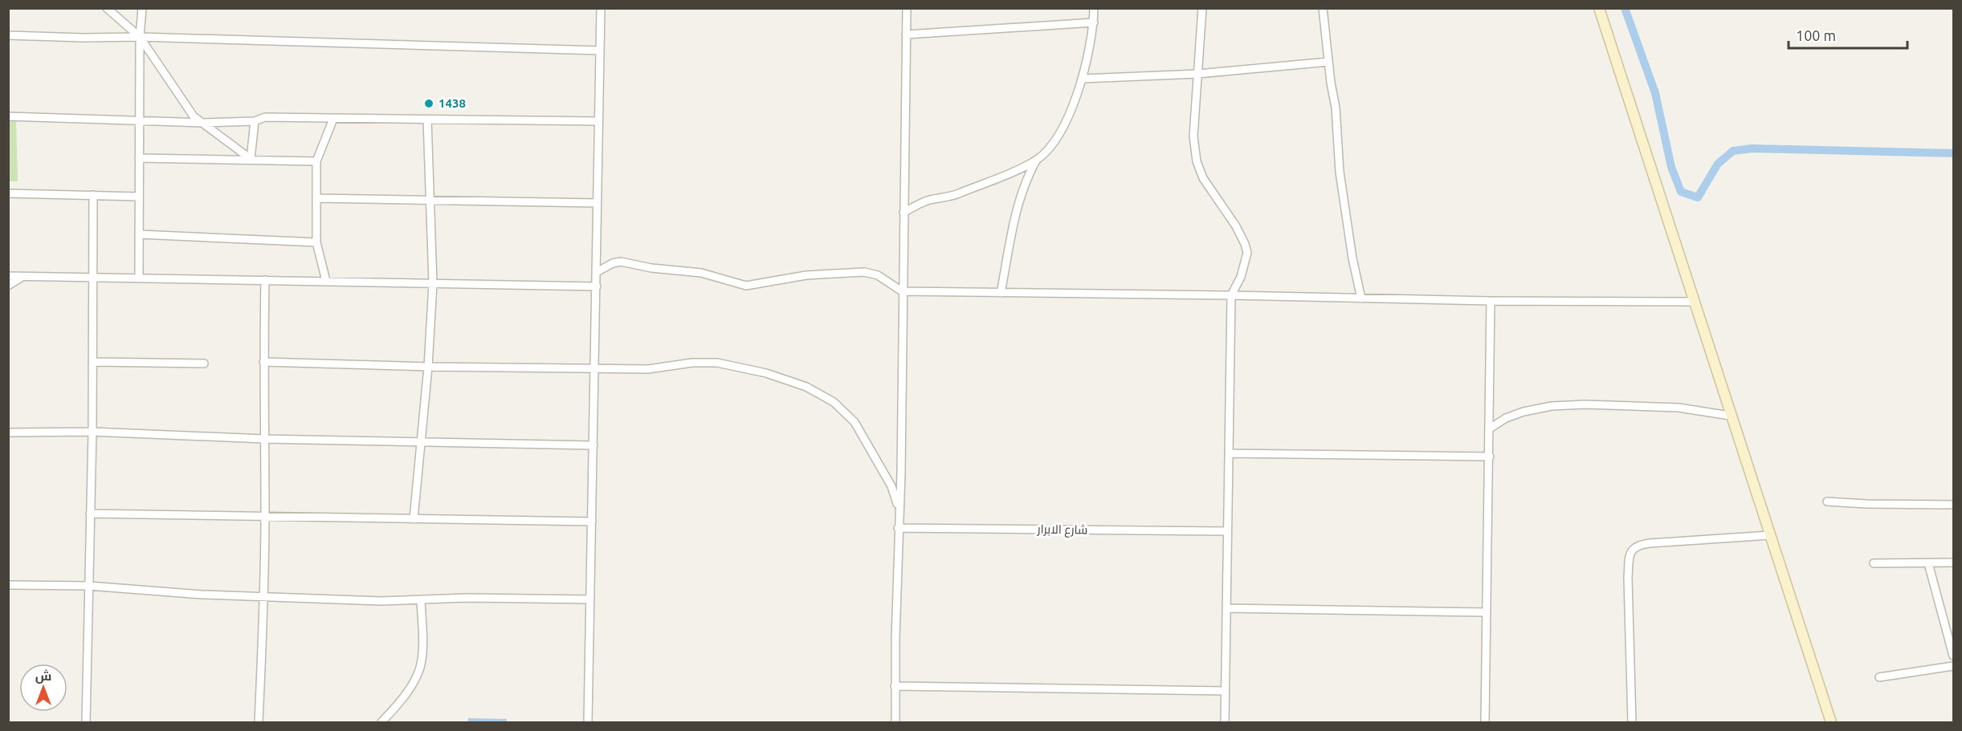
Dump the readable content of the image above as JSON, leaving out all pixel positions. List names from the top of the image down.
{
  "streets": {
    "street": ["شارع الابرار"]
  },
  "places": ["1438"],
  "scale_bar": "100 m",
  "north": "top"
}
